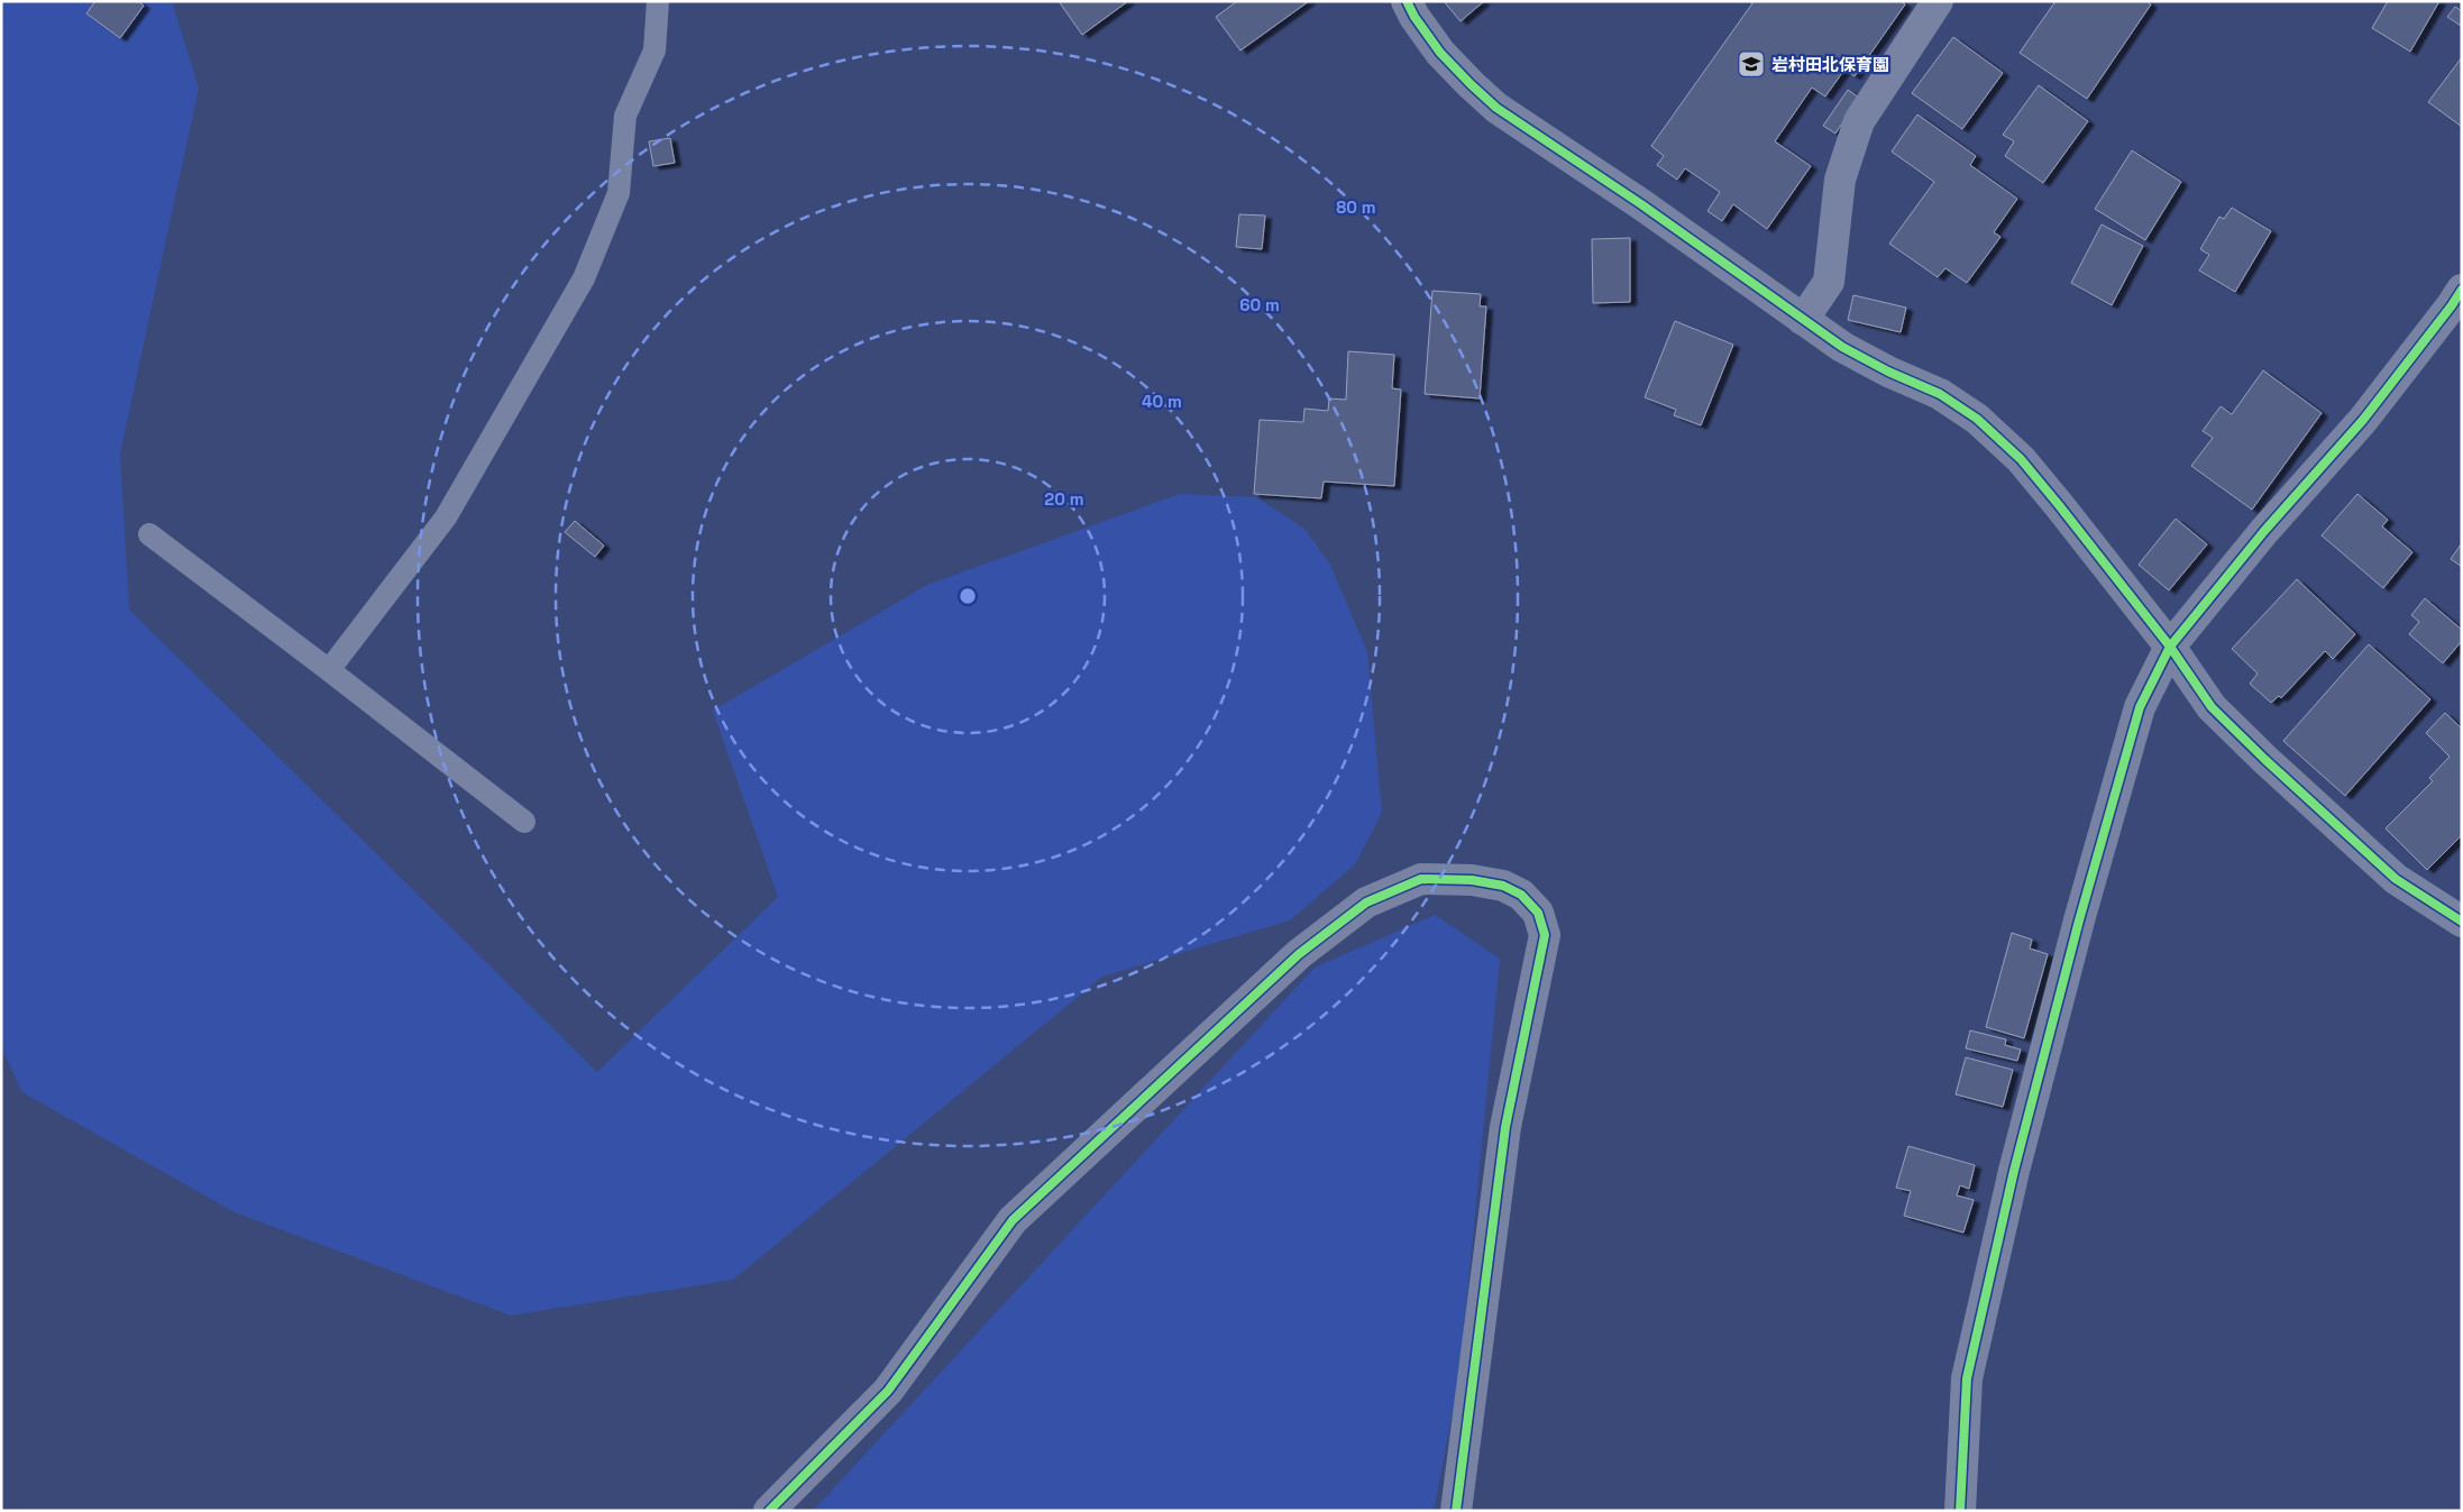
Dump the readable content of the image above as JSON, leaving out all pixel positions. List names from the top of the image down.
{
  "places": {
    "school or university": ["岩村田北保育園"]
  },
  "rings": [
    "80 m",
    "60 m",
    "40 m",
    "20 m"
  ]
}
